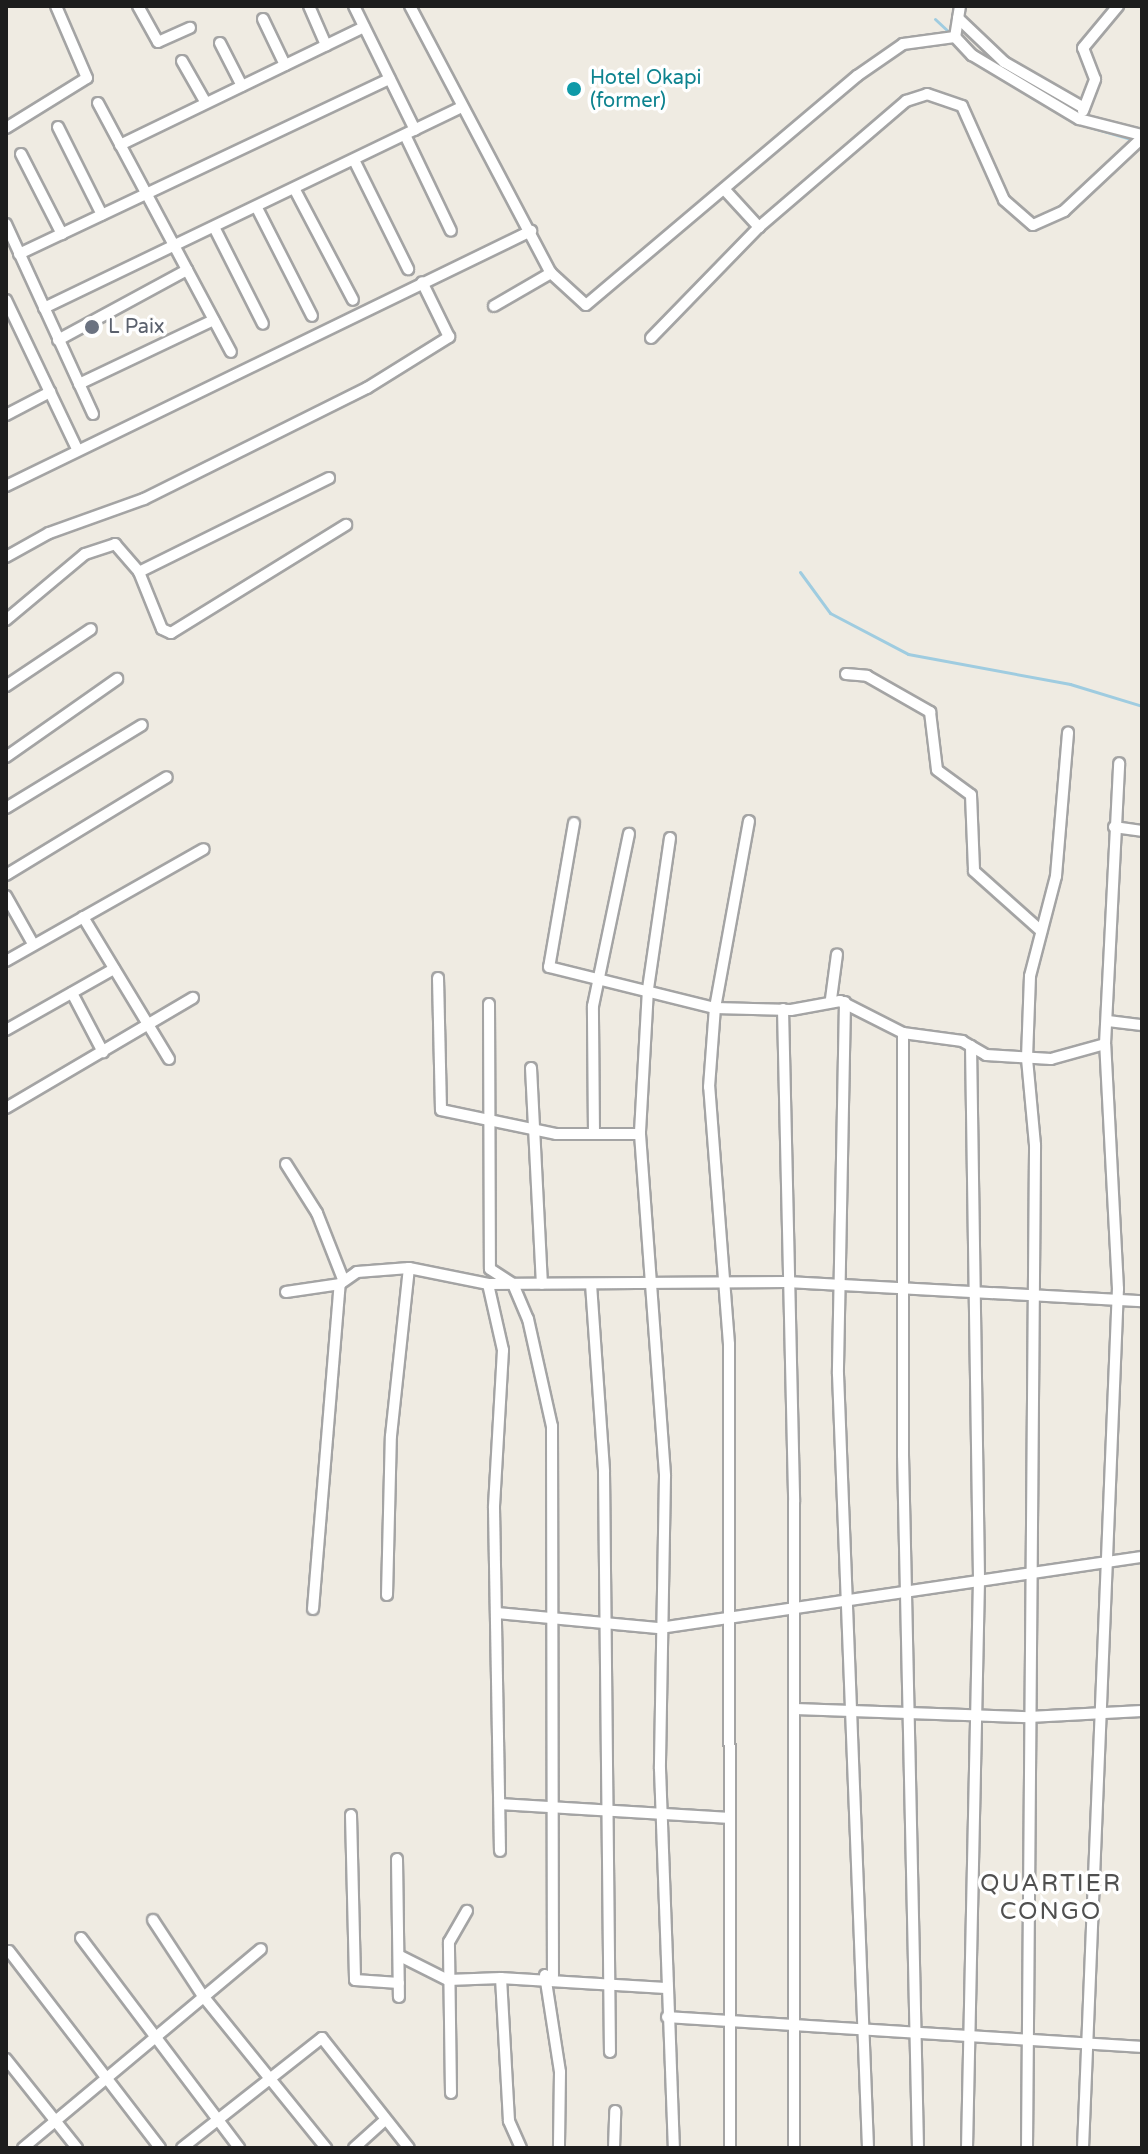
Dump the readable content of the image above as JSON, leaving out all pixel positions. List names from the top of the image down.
{
  "districts": ["QUARTIER CONGO"],
  "places": ["Hotel Okapi (former)", "L Paix"]
}
